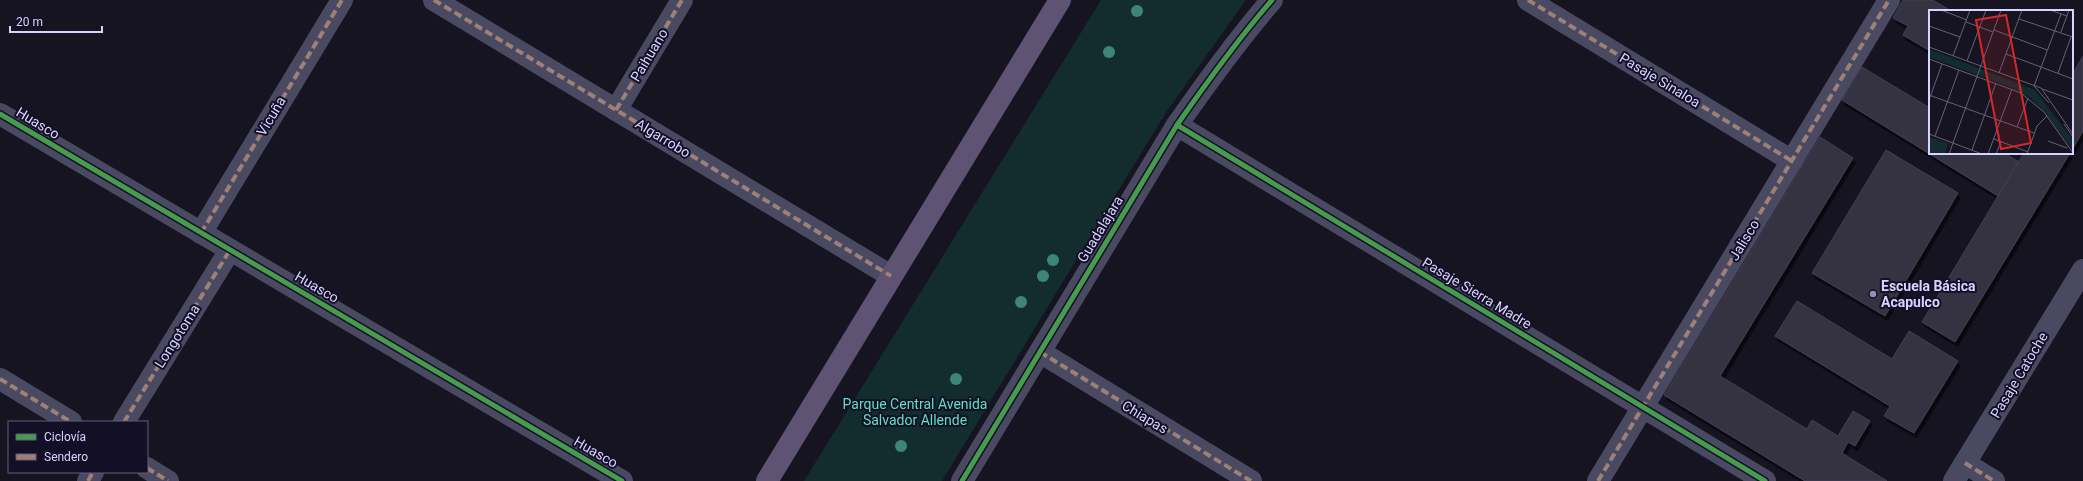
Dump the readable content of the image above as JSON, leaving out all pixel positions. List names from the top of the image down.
{
  "streets": {
    "street": [
      "Paihuano",
      "Pasaje Sinaloa",
      "Vicuña",
      "Huasco",
      "Algarrobo",
      "Guadalajara",
      "Jalisco",
      "Pasaje Sierra Madre",
      "Longotoma",
      "Pasaje Catoche",
      "Chiapas"
    ]
  },
  "crossings": [
    ["Paihuano", "Algarrobo"],
    ["Pasaje Sinaloa", "Jalisco"],
    ["Vicuña", "Huasco"],
    ["Huasco", "Longotoma"],
    ["Guadalajara", "Pasaje Sierra Madre"],
    ["Guadalajara", "Chiapas"],
    ["Jalisco", "Pasaje Sierra Madre"]
  ],
  "parks": ["Parque Central Avenida Salvador Allende"],
  "places": ["Escuela Básica Acapulco"],
  "legend": ["Ciclovía", "Sendero"],
  "scale_bar": "20 m"
}
